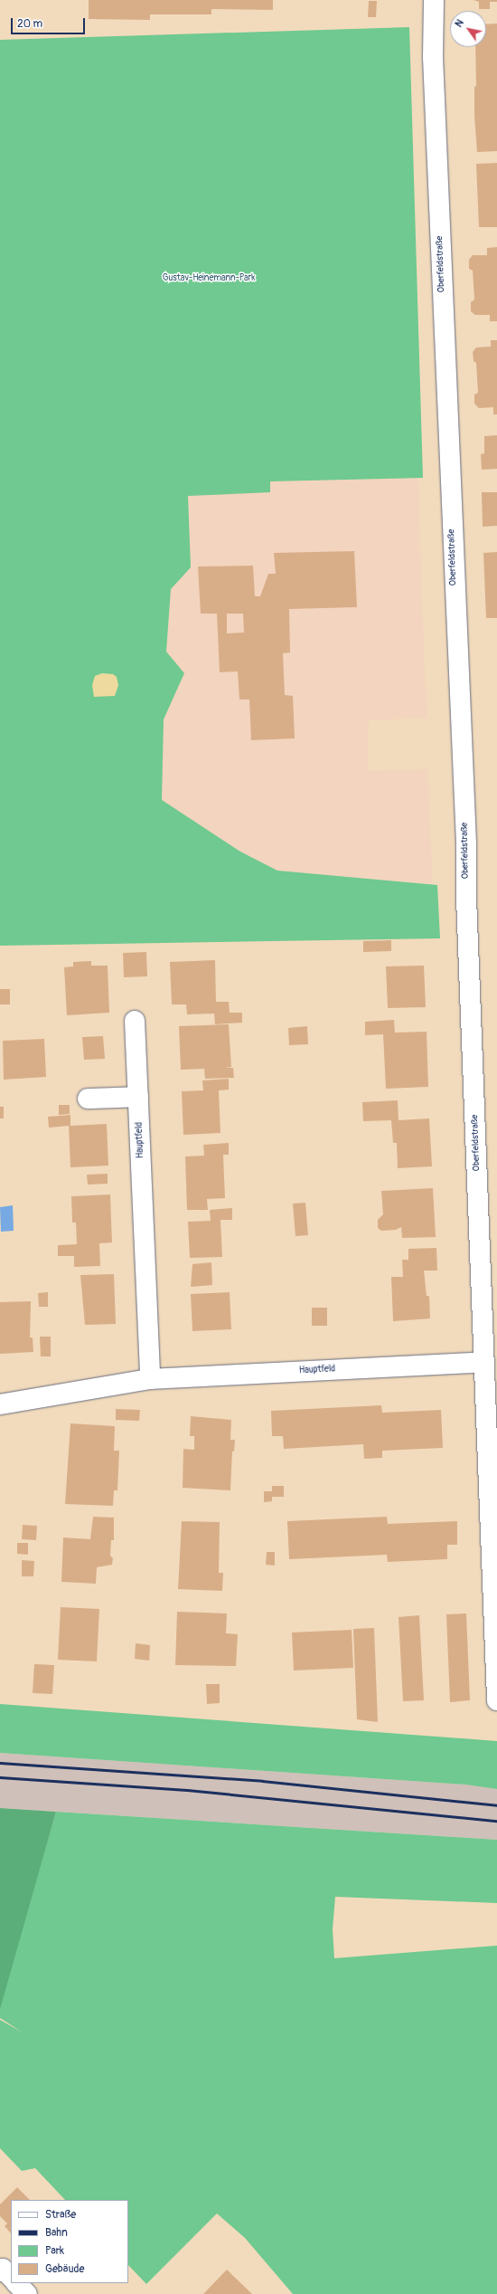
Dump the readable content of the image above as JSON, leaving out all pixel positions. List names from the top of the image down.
{
  "streets": {
    "street": ["Oberfeldstraße", "Hauptfeld"]
  },
  "crossings": [
    ["Oberfeldstraße", "Hauptfeld"]
  ],
  "parks": ["Gustav-Heinemann-Park"],
  "legend": [
    "Straße",
    "Bahn",
    "Park",
    "Gebäude"
  ],
  "scale_bar": "20 m",
  "north": "top left"
}
